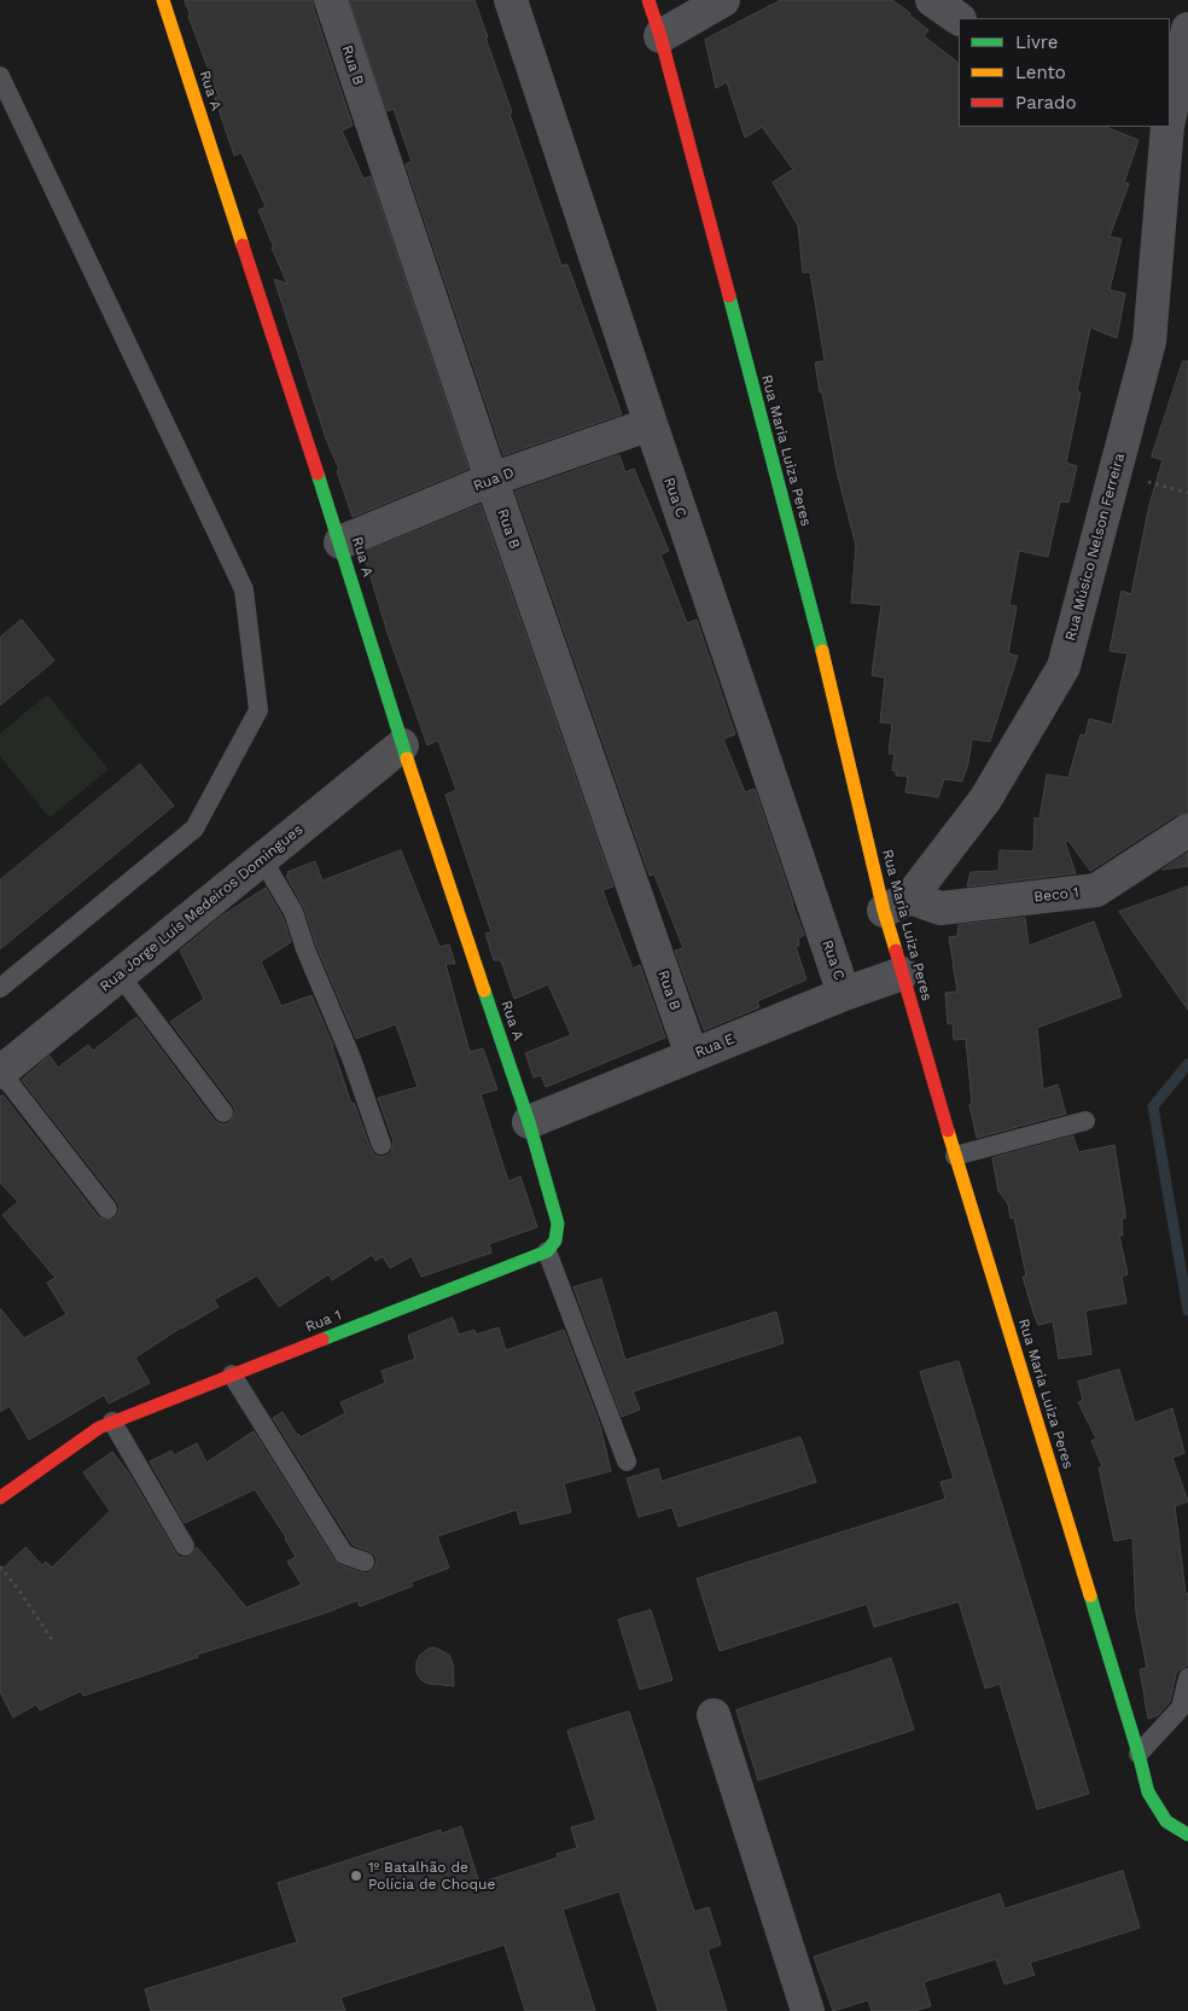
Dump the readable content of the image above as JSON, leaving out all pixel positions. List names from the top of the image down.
{
  "streets": {
    "street": [
      "Rua B",
      "Rua A",
      "Rua Maria Luiza Peres",
      "Rua D",
      "Rua C",
      "Rua Músico Nelson Ferreira",
      "Beco 1",
      "Rua Jorge Luís Medeiros Domingues",
      "Rua E",
      "Rua 1"
    ]
  },
  "crossings": [
    ["Rua B", "Rua D"],
    ["Rua B", "Rua E"],
    ["Rua A", "Rua D"],
    ["Rua A", "Rua Jorge Luís Medeiros Domingues"],
    ["Rua A", "Rua E"],
    ["Rua Maria Luiza Peres", "Rua Músico Nelson Ferreira"],
    ["Rua Maria Luiza Peres", "Beco 1"],
    ["Rua Maria Luiza Peres", "Rua E"],
    ["Rua D", "Rua C"],
    ["Rua C", "Rua E"],
    ["Rua Músico Nelson Ferreira", "Beco 1"]
  ],
  "places": ["1º Batalhão de Polícia de Choque"],
  "legend": ["Livre", "Lento", "Parado"]
}
